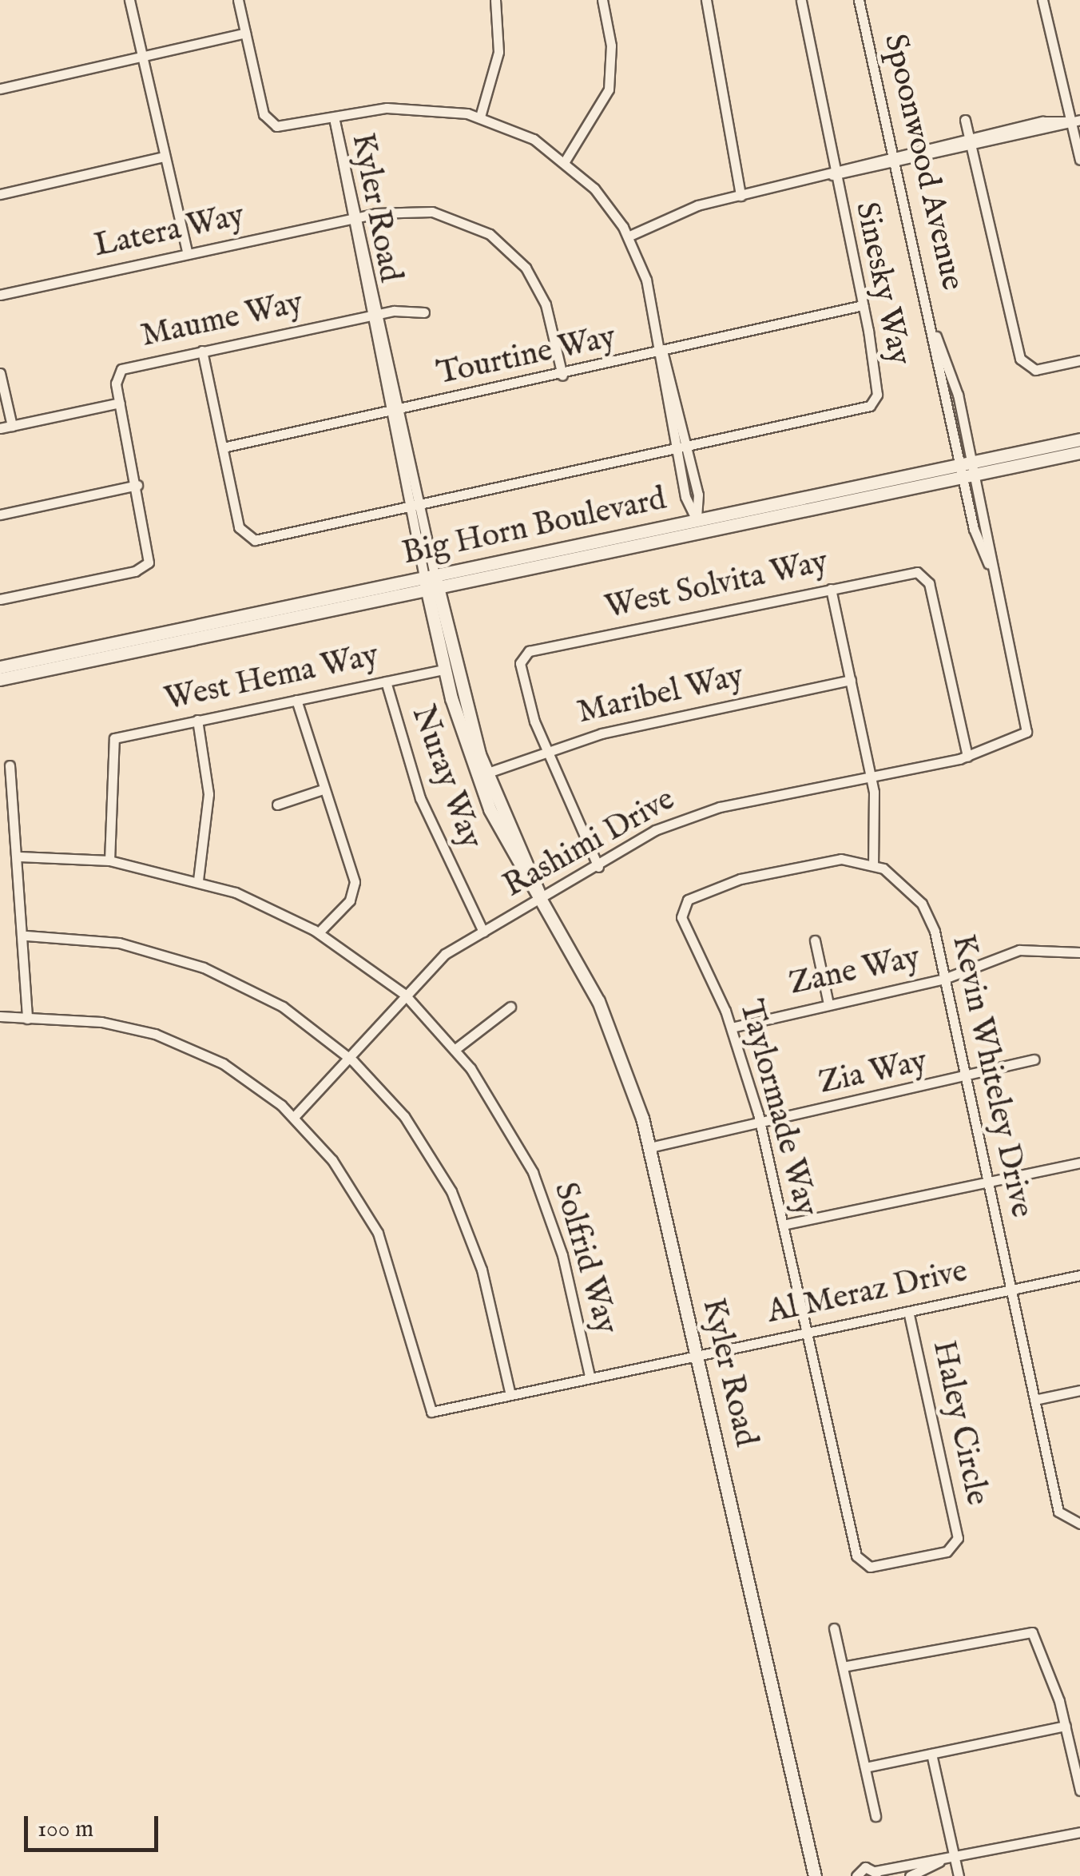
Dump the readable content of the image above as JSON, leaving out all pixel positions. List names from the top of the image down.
{
  "streets": {
    "main road": ["Kyler Road", "Big Horn Boulevard"],
    "street": [
      "Spoonwood Avenue",
      "Latera Way",
      "Sinesky Way",
      "Maume Way",
      "Tourtine Way",
      "West Solvita Way",
      "West Hema Way",
      "Maribel Way",
      "Nuray Way",
      "Rashimi Drive",
      "Zane Way",
      "Zia Way",
      "Kevin Whiteley Drive",
      "Taylormade Way",
      "Solfrid Way",
      "Al Meraz Drive",
      "Haley Circle"
    ]
  },
  "crossings": [
    ["Spoonwood Avenue", "Big Horn Boulevard"],
    ["Spoonwood Avenue", "Rashimi Drive"],
    ["Kyler Road", "Latera Way"],
    ["Kyler Road", "Maume Way"],
    ["Kyler Road", "Tourtine Way"],
    ["Kyler Road", "Big Horn Boulevard"],
    ["Kyler Road", "West Hema Way"],
    ["Kyler Road", "Maribel Way"],
    ["Kyler Road", "Rashimi Drive"],
    ["Kyler Road", "Zia Way"],
    ["Kyler Road", "Al Meraz Drive"],
    ["Latera Way", "Tourtine Way"],
    ["Sinesky Way", "Tourtine Way"],
    ["West Solvita Way", "Maribel Way"],
    ["West Solvita Way", "Rashimi Drive"],
    ["West Hema Way", "Nuray Way"],
    ["West Hema Way", "Solfrid Way"],
    ["Nuray Way", "Rashimi Drive"],
    ["Rashimi Drive", "Solfrid Way"],
    ["Rashimi Drive", "Al Meraz Drive"],
    ["Zane Way", "Kevin Whiteley Drive"],
    ["Zane Way", "Taylormade Way"],
    ["Zia Way", "Kevin Whiteley Drive"],
    ["Zia Way", "Taylormade Way"],
    ["Kevin Whiteley Drive", "Taylormade Way"],
    ["Kevin Whiteley Drive", "Al Meraz Drive"],
    ["Taylormade Way", "Al Meraz Drive"],
    ["Taylormade Way", "Haley Circle"],
    ["Solfrid Way", "Al Meraz Drive"],
    ["Al Meraz Drive", "Haley Circle"]
  ],
  "scale_bar": "100 m"
}
